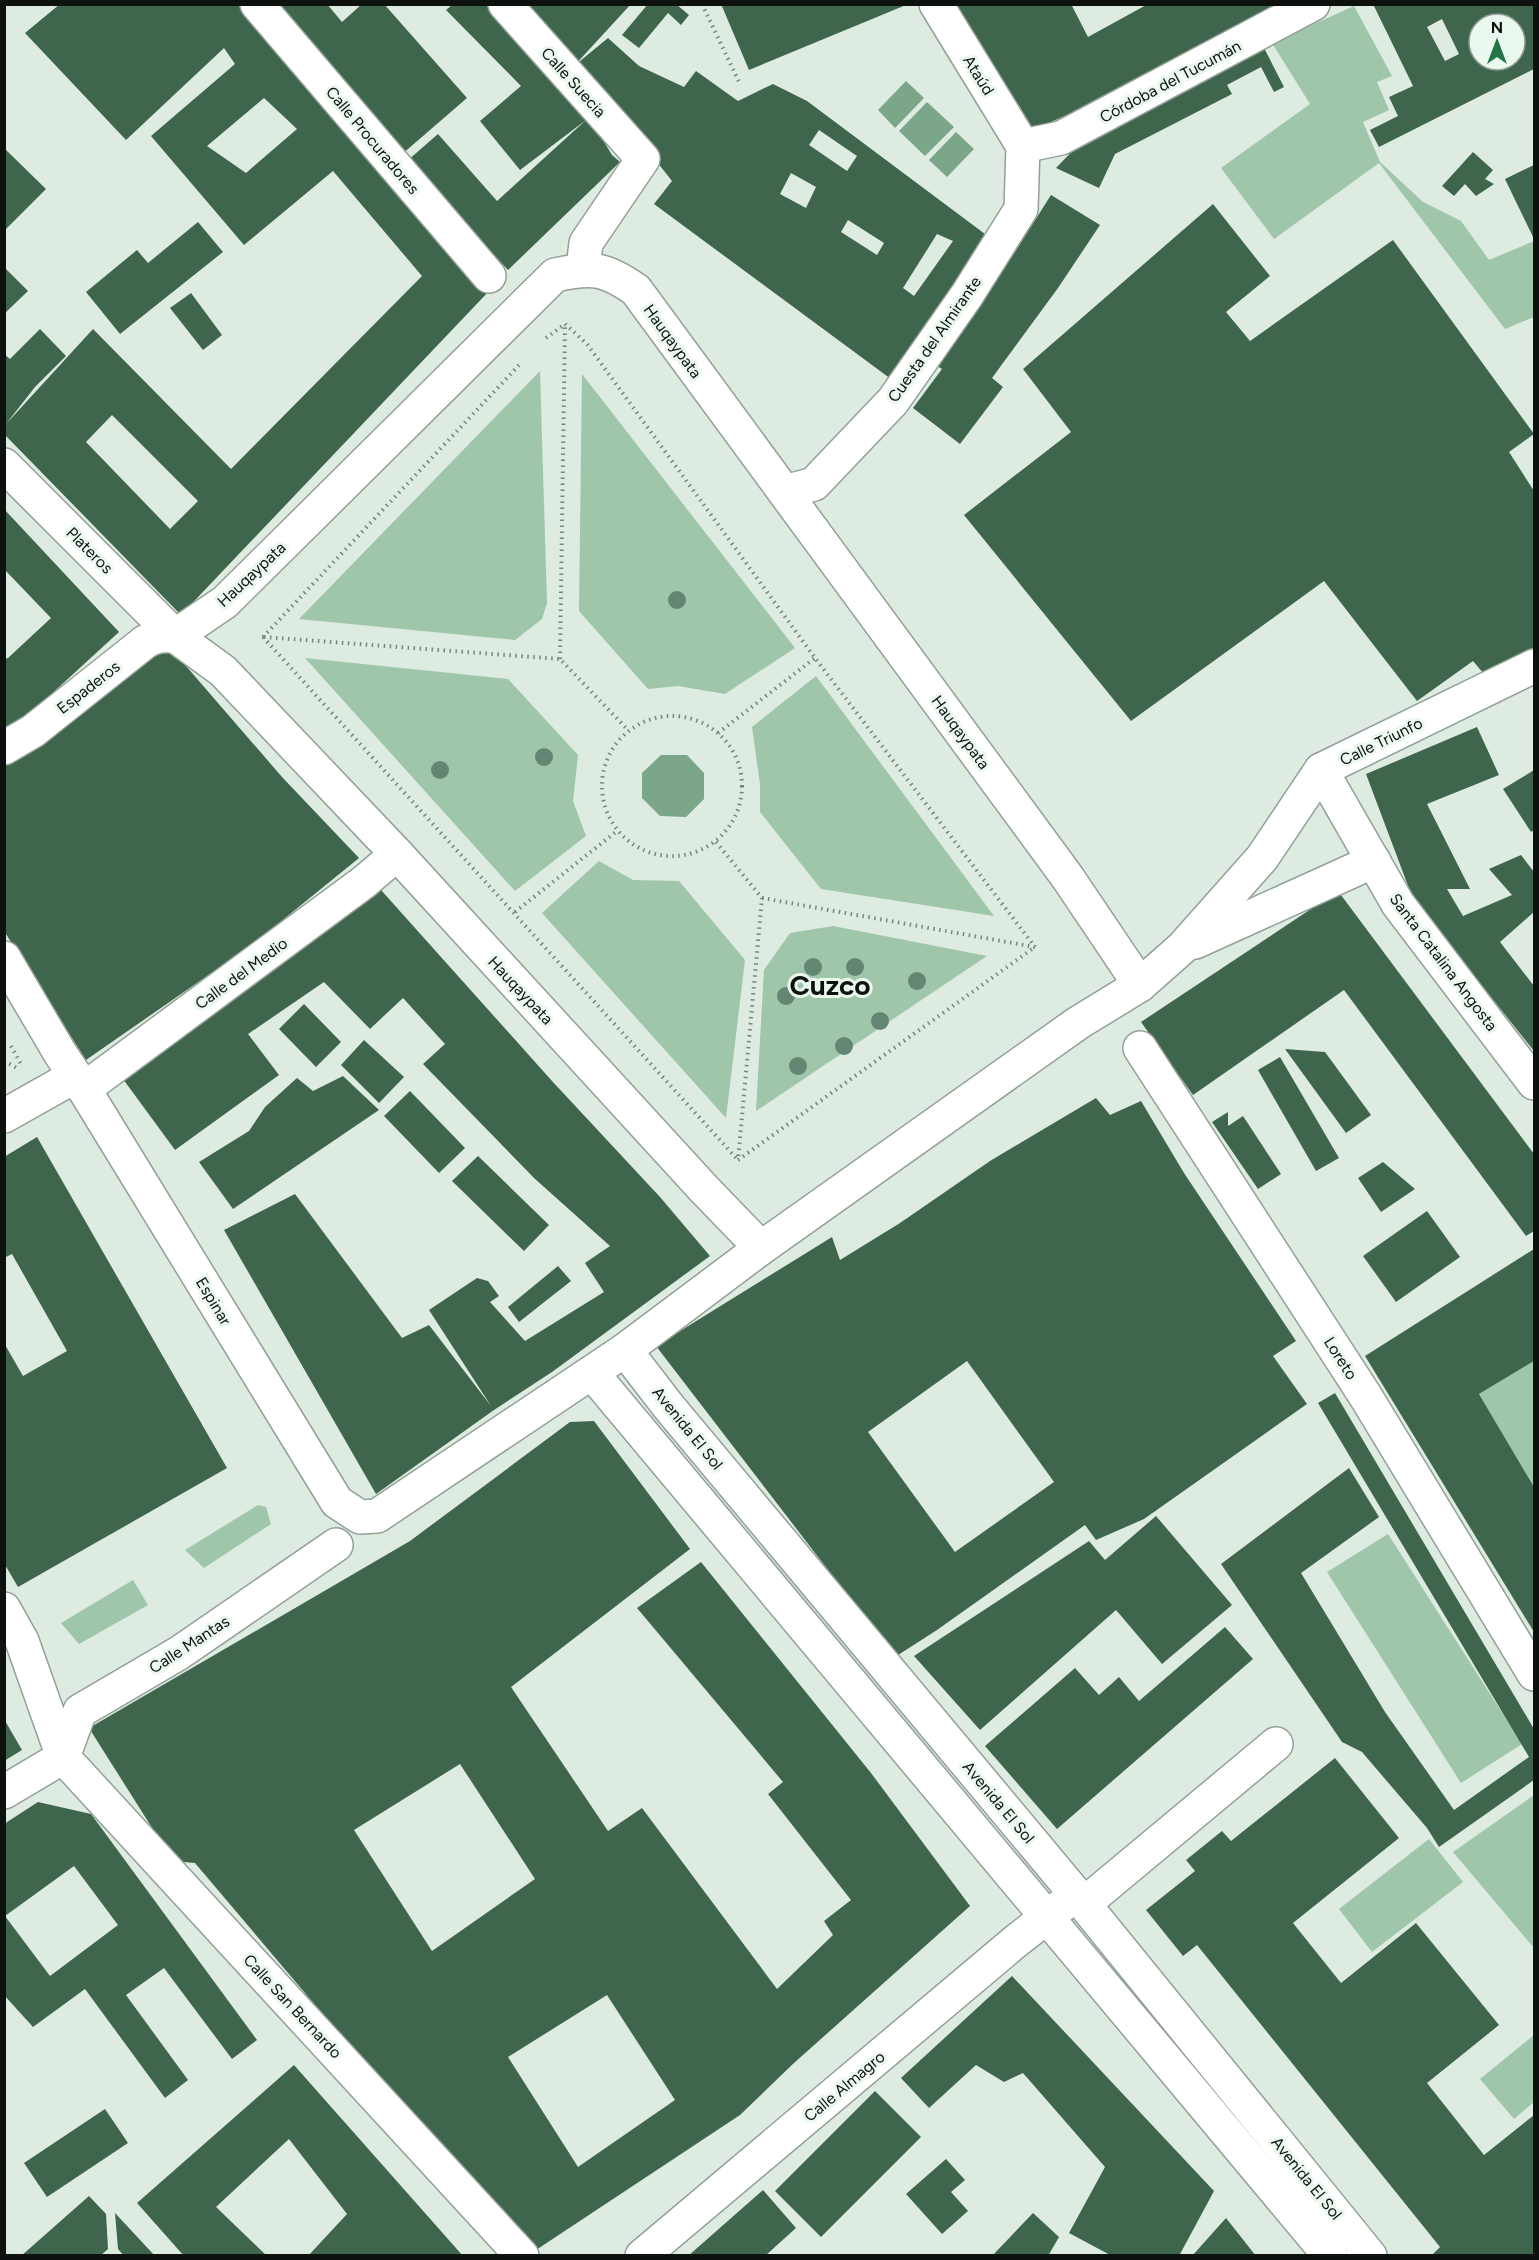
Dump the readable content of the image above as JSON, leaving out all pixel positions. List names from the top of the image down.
{
  "streets": {
    "street": [
      "Ataúd",
      "Córdoba del Tucumán",
      "Calle Suecia",
      "Calle Procuradores",
      "Cuesta del Almirante",
      "Hauqaypata",
      "Plateros",
      "Espaderos",
      "Calle Triunfo",
      "Santa Catalina Angosta",
      "Calle del Medio",
      "Espinar",
      "Loreto",
      "Avenida El Sol",
      "Calle Mantas",
      "Calle San Bernardo",
      "Calle Almagro"
    ]
  },
  "crossings": [
    ["Ataúd", "Córdoba del Tucumán"],
    ["Ataúd", "Cuesta del Almirante"],
    ["Córdoba del Tucumán", "Cuesta del Almirante"],
    ["Calle Suecia", "Hauqaypata"],
    ["Cuesta del Almirante", "Hauqaypata"],
    ["Hauqaypata", "Plateros"],
    ["Hauqaypata", "Espaderos"],
    ["Hauqaypata", "Calle del Medio"],
    ["Plateros", "Espaderos"],
    ["Calle Triunfo", "Santa Catalina Angosta"],
    ["Calle del Medio", "Espinar"],
    ["Espinar", "Avenida El Sol"],
    ["Avenida El Sol", "Calle Almagro"],
    ["Calle Mantas", "Calle San Bernardo"]
  ],
  "districts": ["Cuzco"],
  "north": "top"
}
